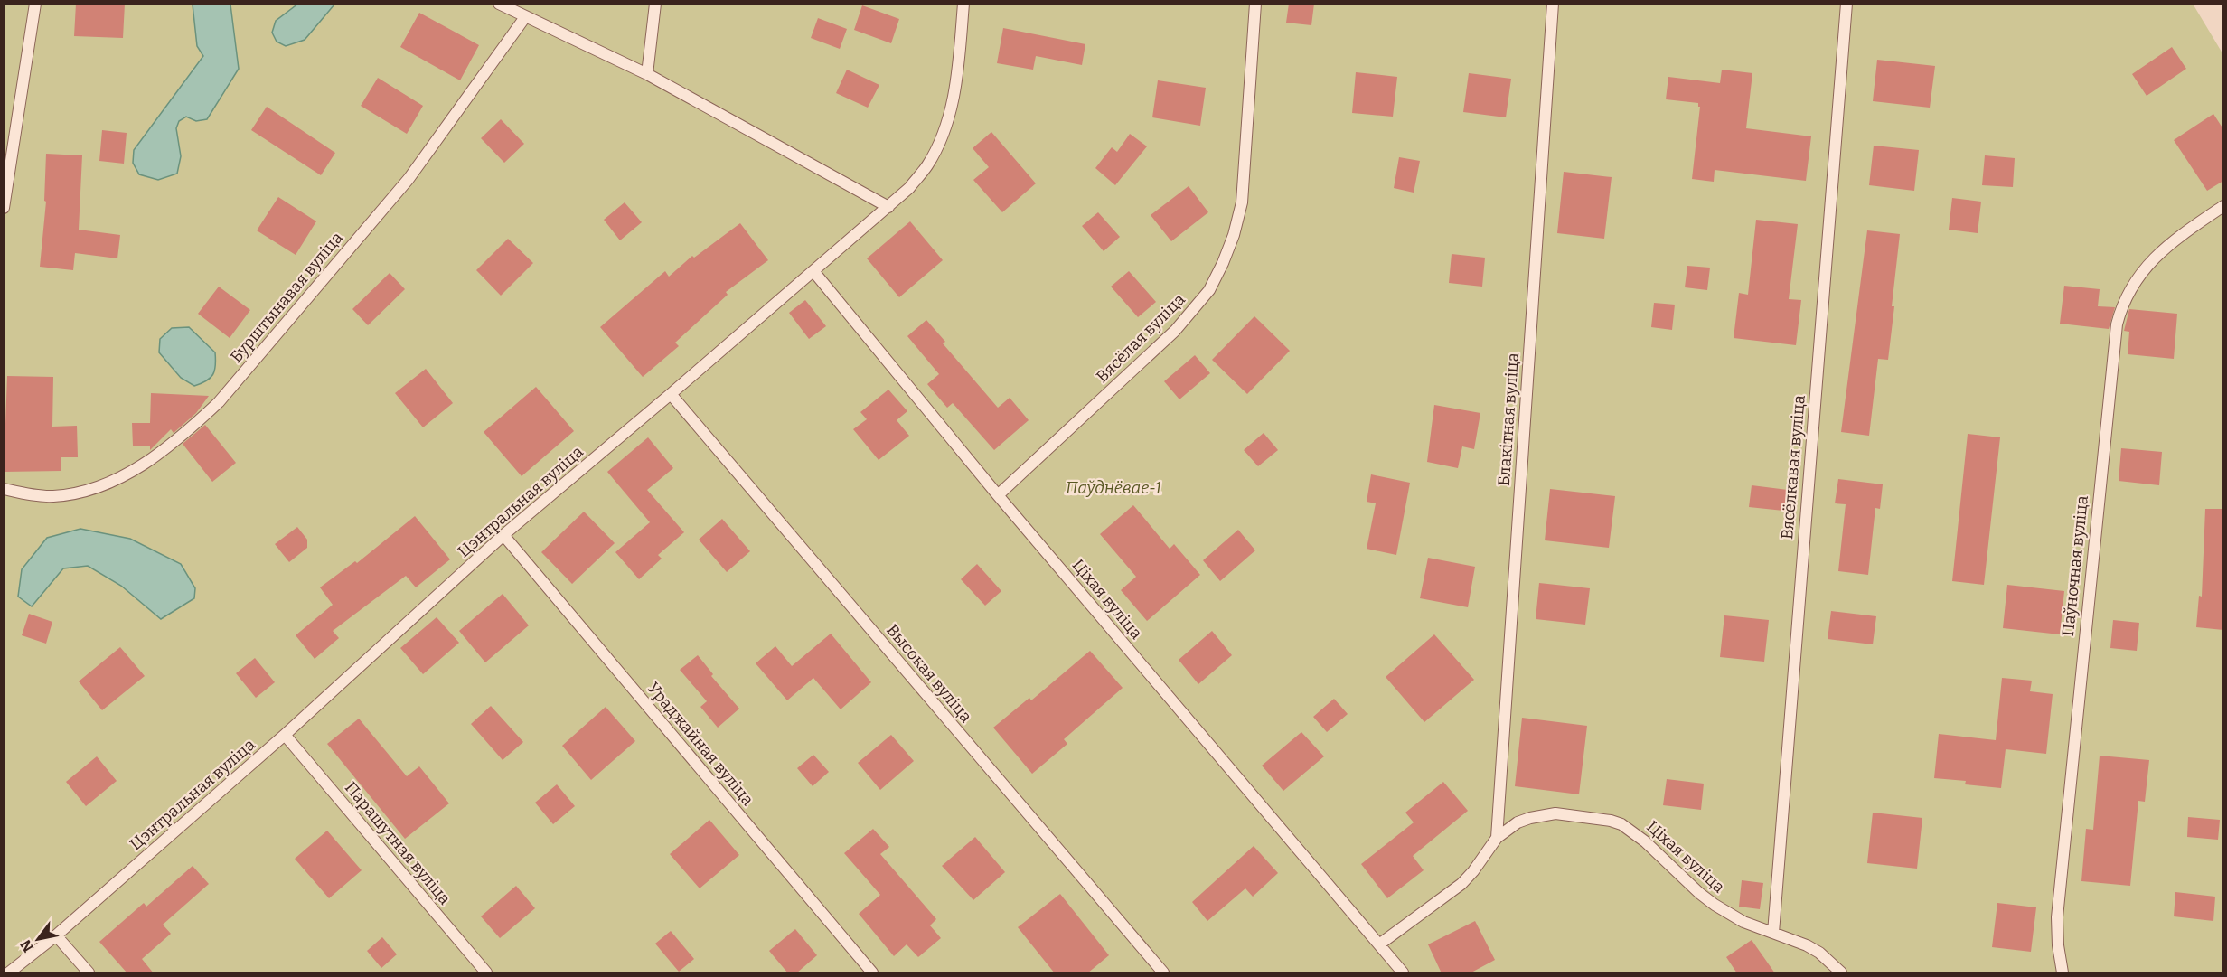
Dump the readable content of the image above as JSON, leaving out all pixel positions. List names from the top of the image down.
{
  "streets": {
    "lane": [
      "Бурштынавая вуліца",
      "Вясёлая вуліца",
      "Блакітная вуліца",
      "Вясёлкавая вуліца",
      "Цэнтральная вуліца",
      "Паўночная вуліца",
      "Ціхая вуліца",
      "Высокая вуліца",
      "Ураджайная вуліца",
      "Парашутная вуліца"
    ]
  },
  "crossings": [
    ["Вясёлая вуліца", "Ціхая вуліца"],
    ["Блакітная вуліца", "Ціхая вуліца"],
    ["Вясёлкавая вуліца", "Ціхая вуліца"],
    ["Цэнтральная вуліца", "Ціхая вуліца"],
    ["Цэнтральная вуліца", "Высокая вуліца"],
    ["Цэнтральная вуліца", "Ураджайная вуліца"],
    ["Цэнтральная вуліца", "Парашутная вуліца"]
  ],
  "parks": ["Паўднёвае-1"],
  "north": "bottom left"
}
